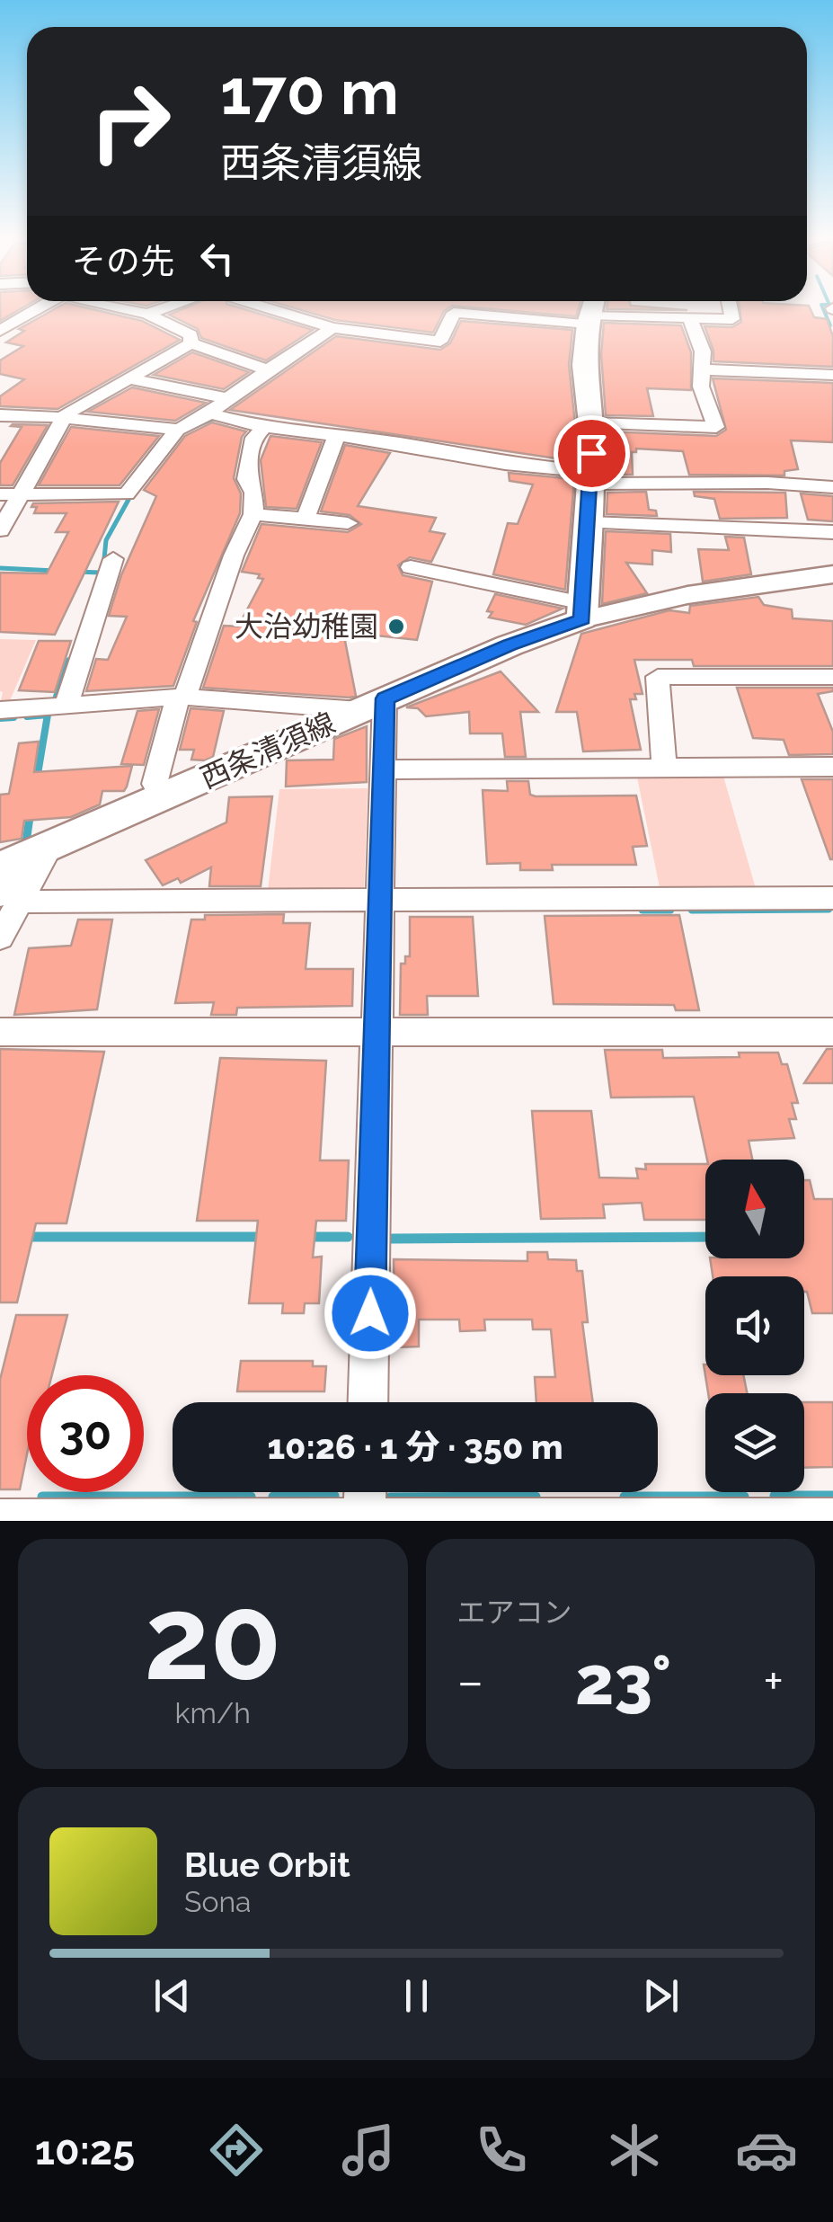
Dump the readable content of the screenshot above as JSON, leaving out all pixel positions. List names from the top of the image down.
{
  "streets": {
    "main road": ["西条清須線"]
  },
  "places": ["大治幼稚園"],
  "north": "top",
  "page": {
    "turn": ["170 m", "西条清須線"],
    "then": "その先",
    "limit": "30",
    "trip": "10:26 · 1 分 · 350 m",
    "tile": [
      ["20", "km/h"],
      "エアコン"
    ],
    "heat": ["−", "23°", "+"],
    "song": ["Blue Orbit", "Sona"],
    "tabs": "10:25"
  }
}
